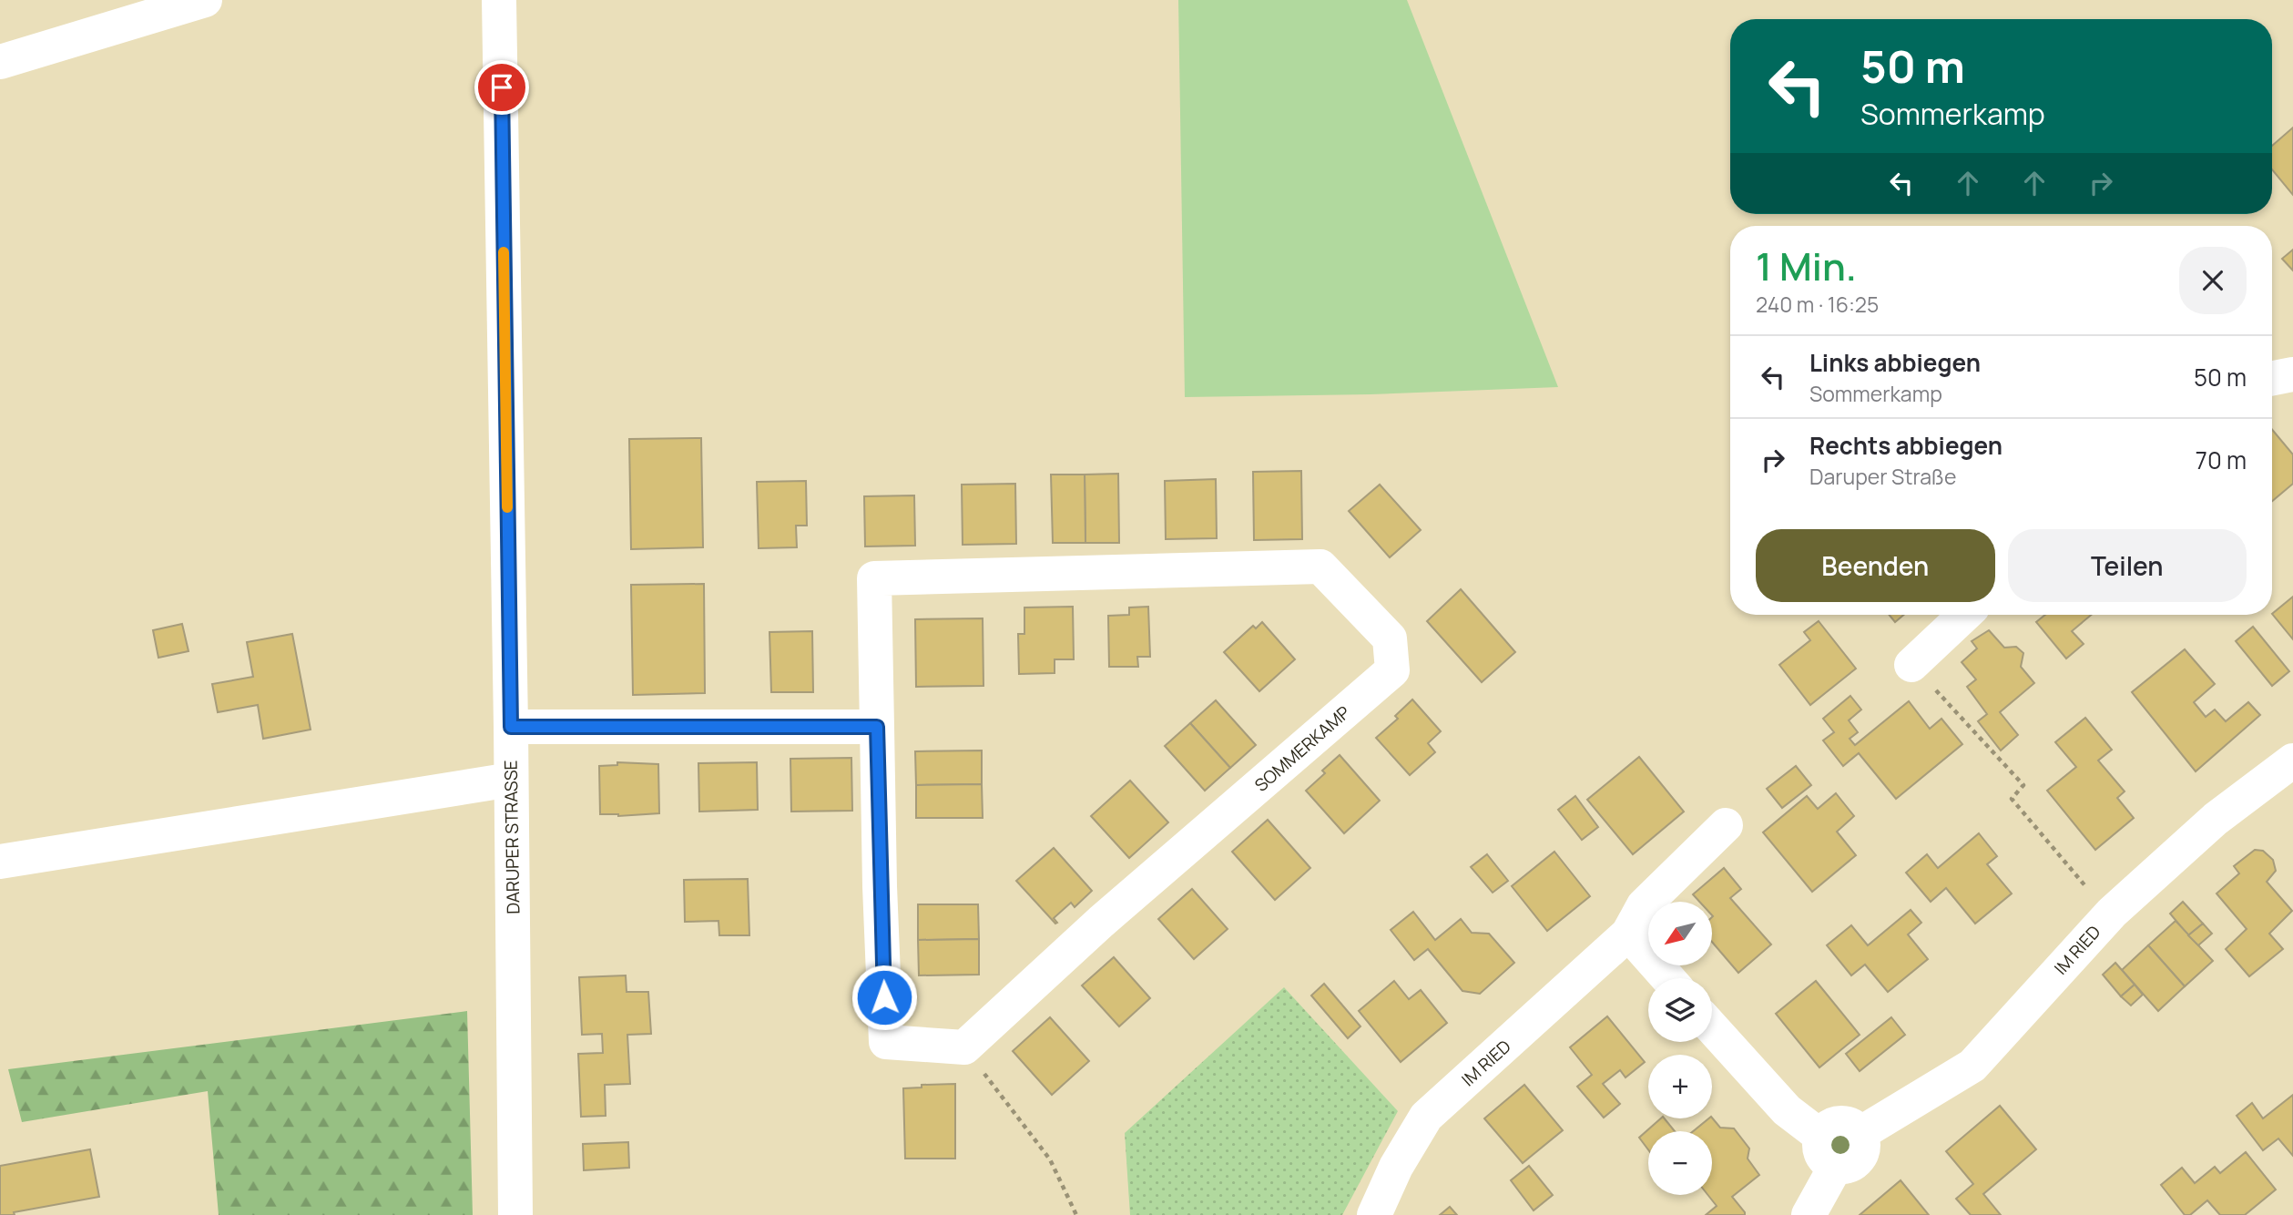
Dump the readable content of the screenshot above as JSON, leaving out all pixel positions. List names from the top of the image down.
{
  "streets": {
    "street": ["SOMMERKAMP", "DARUPER STRASSE", "IM RIED"]
  },
  "north": "bottom left",
  "page": {
    "turn": ["50 m", "Sommerkamp"],
    "heading": ["1 Min.", "240 m · 16:25"],
    "list": [
      {
        "name": "Links abbiegen",
        "note": "Sommerkamp",
        "value": "50 m"
      },
      {
        "name": "Rechts abbiegen",
        "note": "Daruper Straße",
        "value": "70 m"
      }
    ],
    "buttons": ["Beenden", "Teilen"],
    "map_buttons": ["+", "−"]
  }
}
